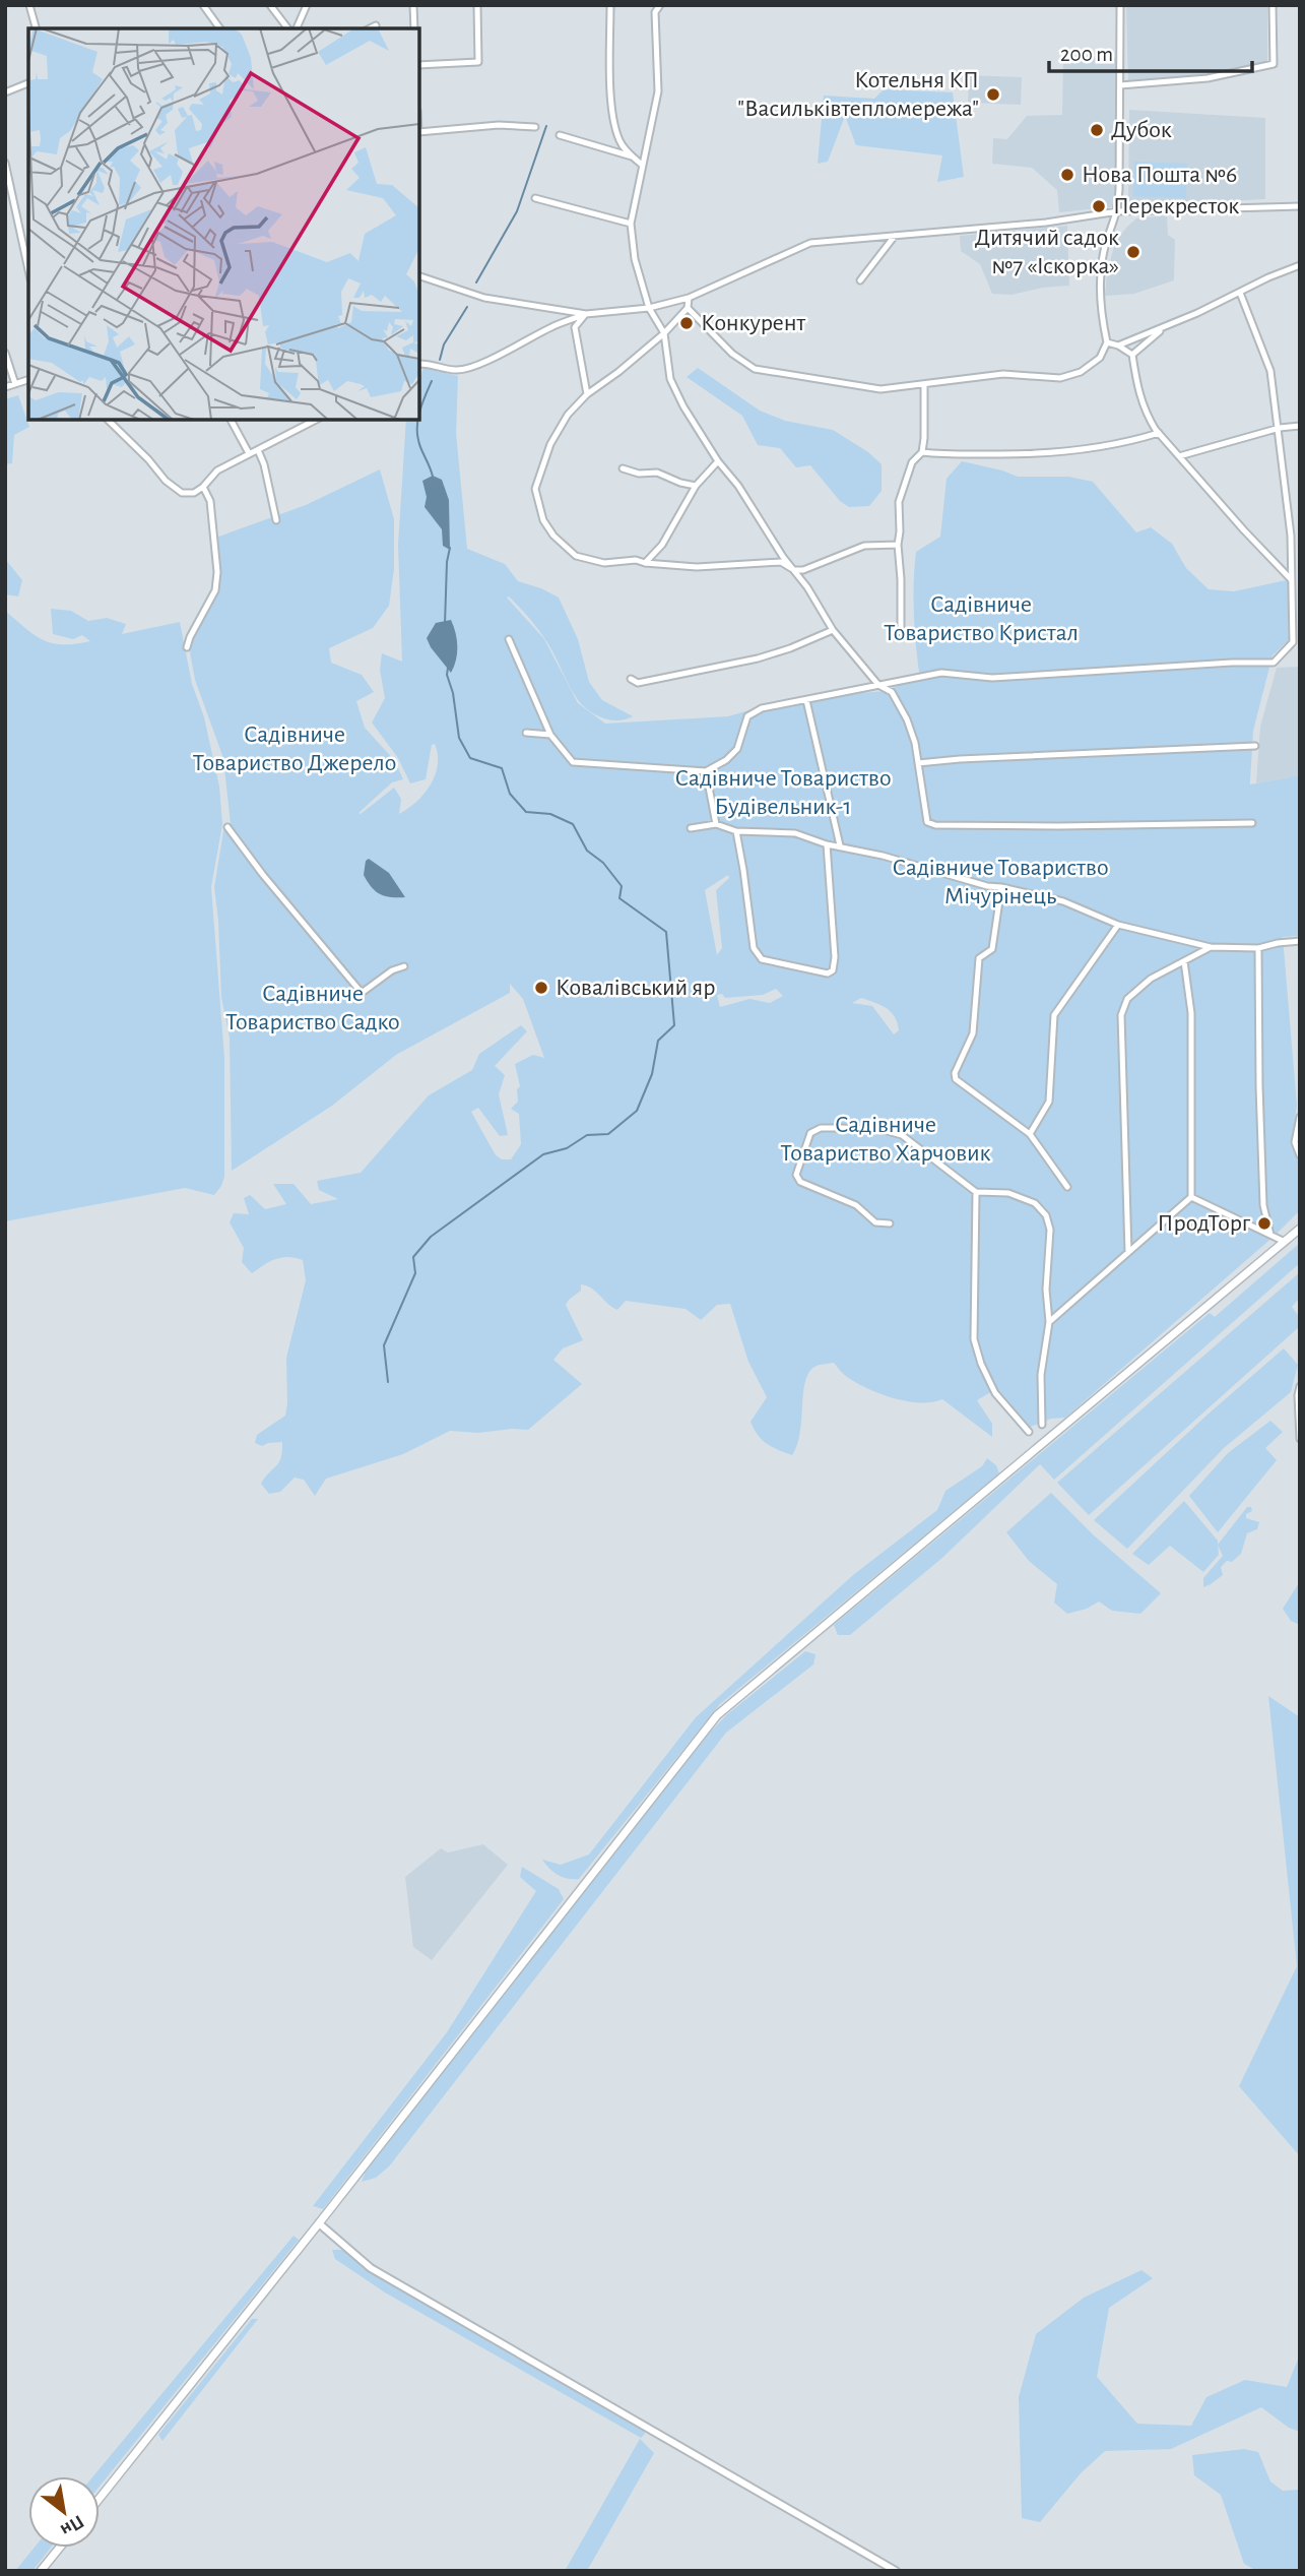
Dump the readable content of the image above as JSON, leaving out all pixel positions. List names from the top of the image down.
{
  "parks": [
    "Садівниче Товариство Кристал",
    "Садівниче Товариство Джерело",
    "Садівниче Товариство Будівельник-1",
    "Садівниче Товариство Мічурінець",
    "Садівниче Товариство Садко",
    "Садівниче Товариство Харчовик"
  ],
  "places": [
    "Котельня КП \"Васильківтепломережа\"",
    "Дубок",
    "Нова Пошта №6",
    "Перекресток",
    "Дитячий садок №7 «Іскорка»",
    "Конкурент",
    "Ковалівський яр",
    "ПродТорг"
  ],
  "scale_bar": "200 m",
  "north": "bottom right"
}
